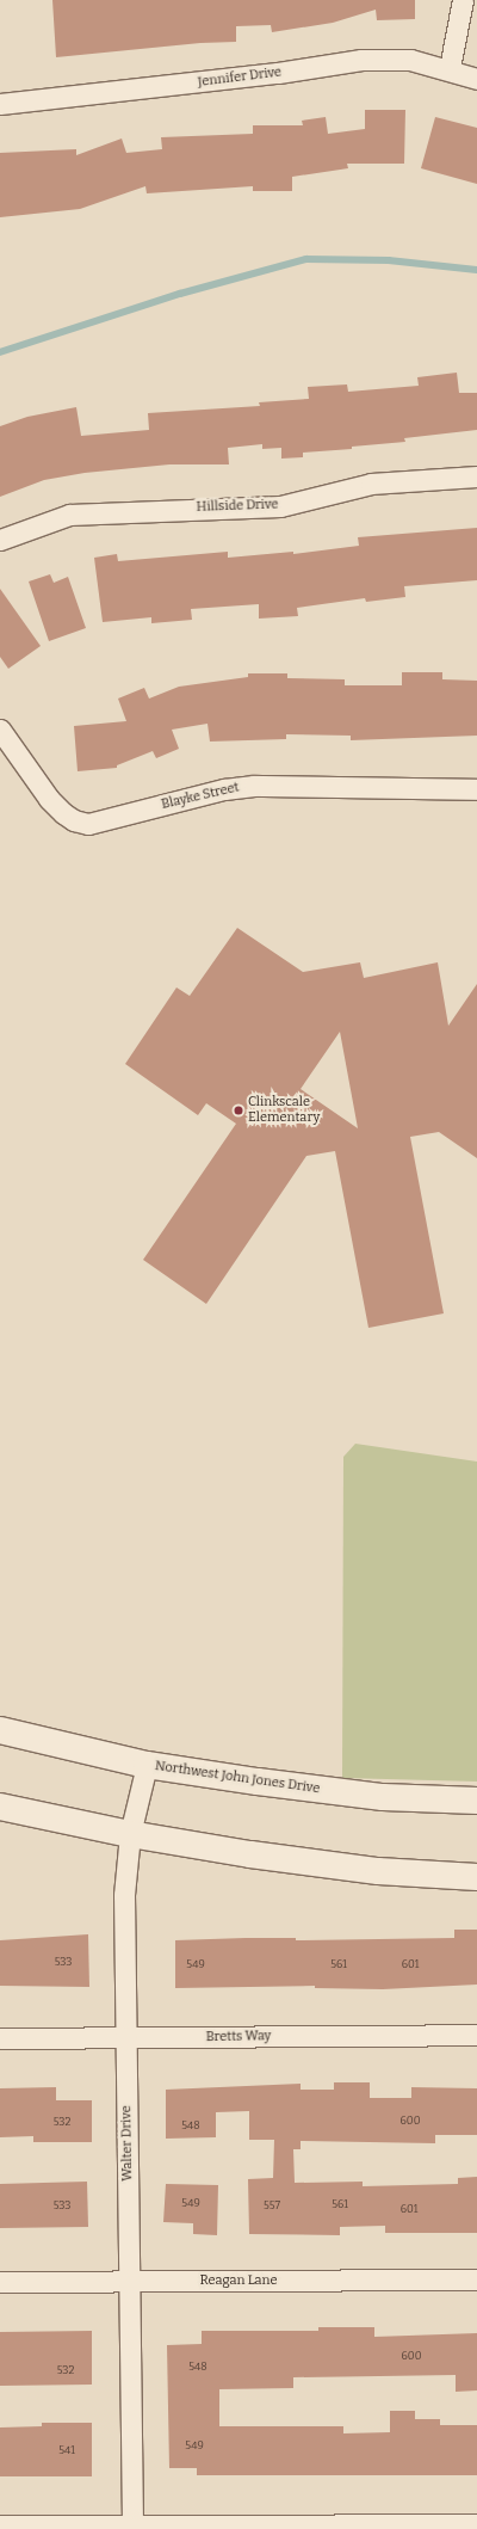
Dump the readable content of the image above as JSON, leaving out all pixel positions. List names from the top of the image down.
{
  "streets": {
    "main road": ["Northwest John Jones Drive"],
    "street": [
      "Jennifer Drive",
      "Hillside Drive",
      "Blayke Street",
      "Bretts Way",
      "Walter Drive",
      "Reagan Lane"
    ]
  },
  "crossings": [
    ["Northwest John Jones Drive", "Walter Drive"],
    ["Bretts Way", "Walter Drive"],
    ["Walter Drive", "Reagan Lane"]
  ],
  "places": ["Clinkscale Elementary"],
  "house_numbers": [
    "533",
    "549",
    "561",
    "601",
    "600",
    "532",
    "548",
    "549",
    "561",
    "533",
    "557",
    "601",
    "600",
    "548",
    "532",
    "549",
    "541"
  ]
}
